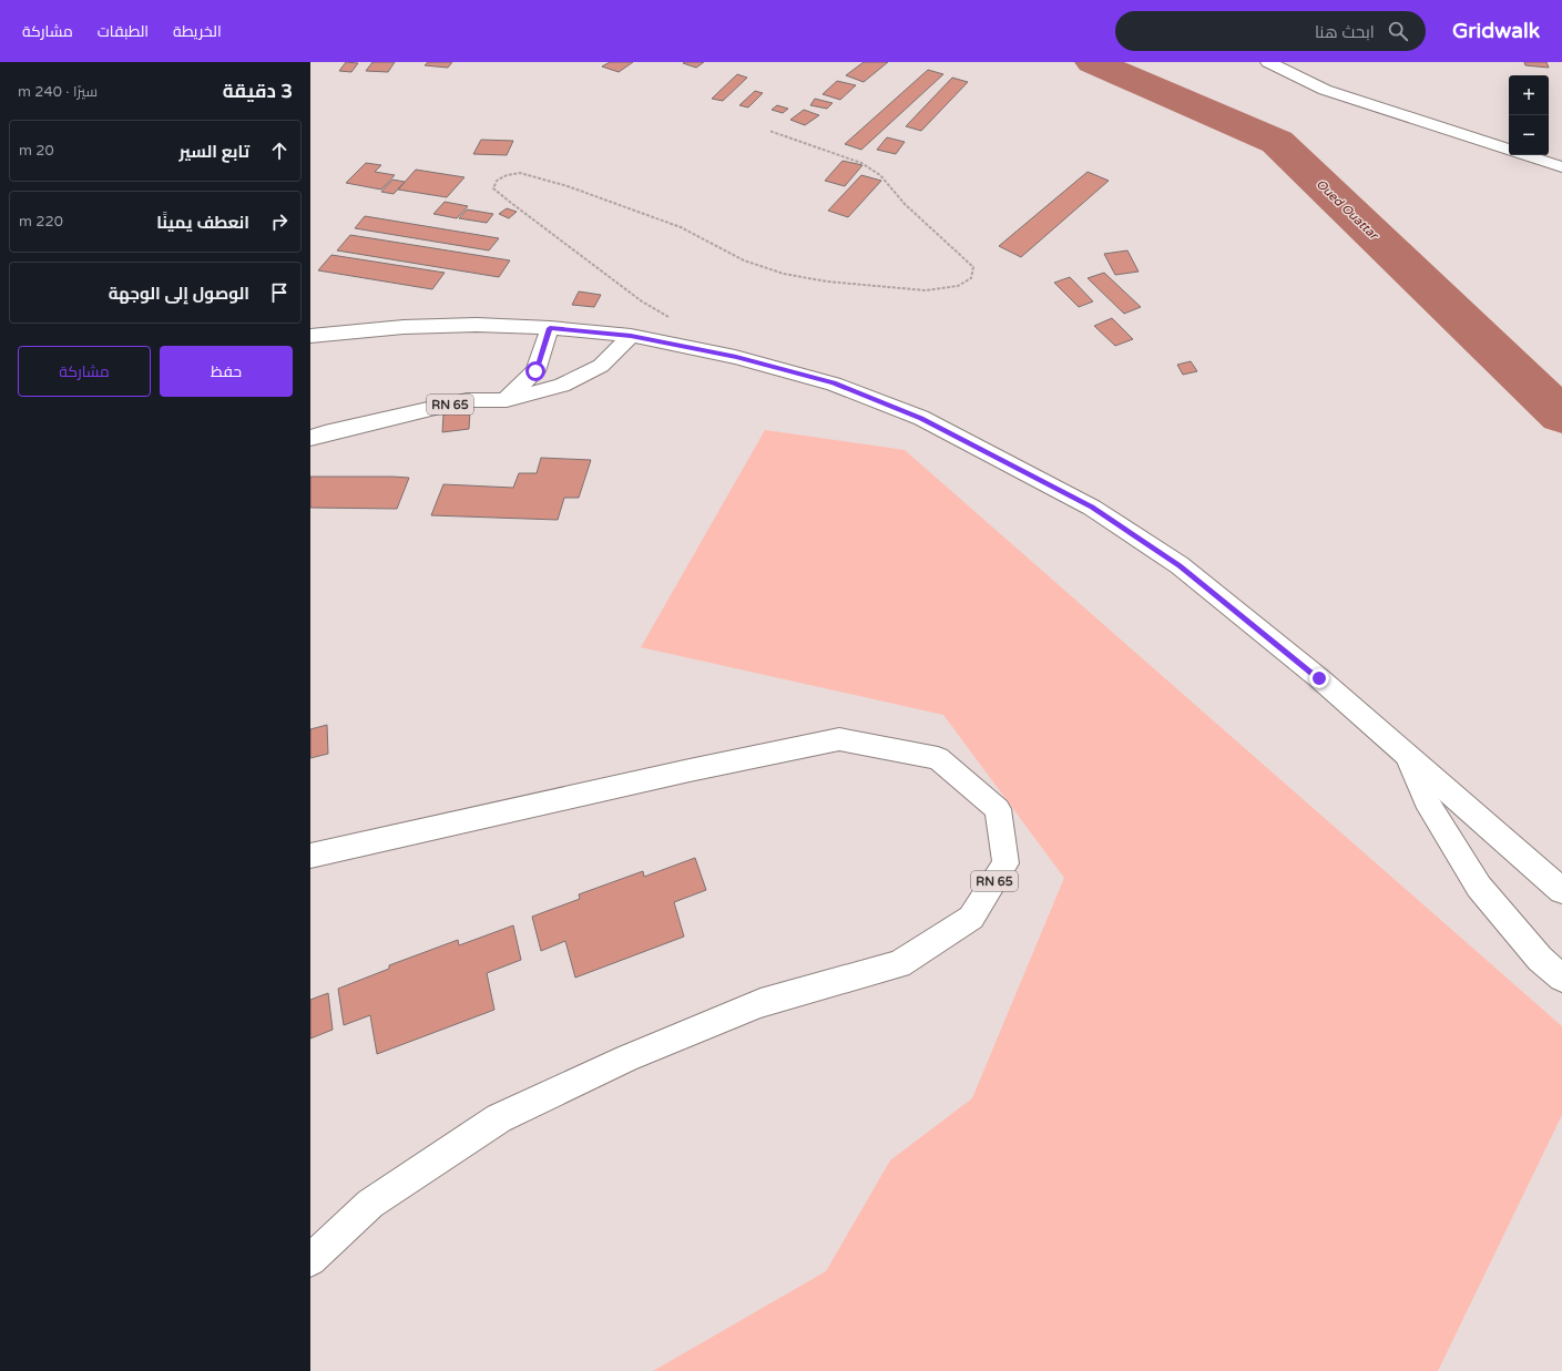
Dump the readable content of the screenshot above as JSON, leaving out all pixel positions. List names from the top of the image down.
{
  "streets": {
    "main road": ["RN 65"]
  },
  "water": ["Oued Ouattar"],
  "page": {
    "header": "Gridwalk",
    "search": "ابحث هنا",
    "nav": ["الخريطة", "الطبقات", "مشاركة"],
    "heading": ["3 دقيقة", "سيرًا · 240 m"],
    "map_buttons": ["+", "−"],
    "list": [
      ["تابع السير", "20 m"],
      ["انعطف يمينًا", "220 m"],
      "الوصول إلى الوجهة"
    ],
    "buttons": ["حفظ", "مشاركة"]
  }
}
